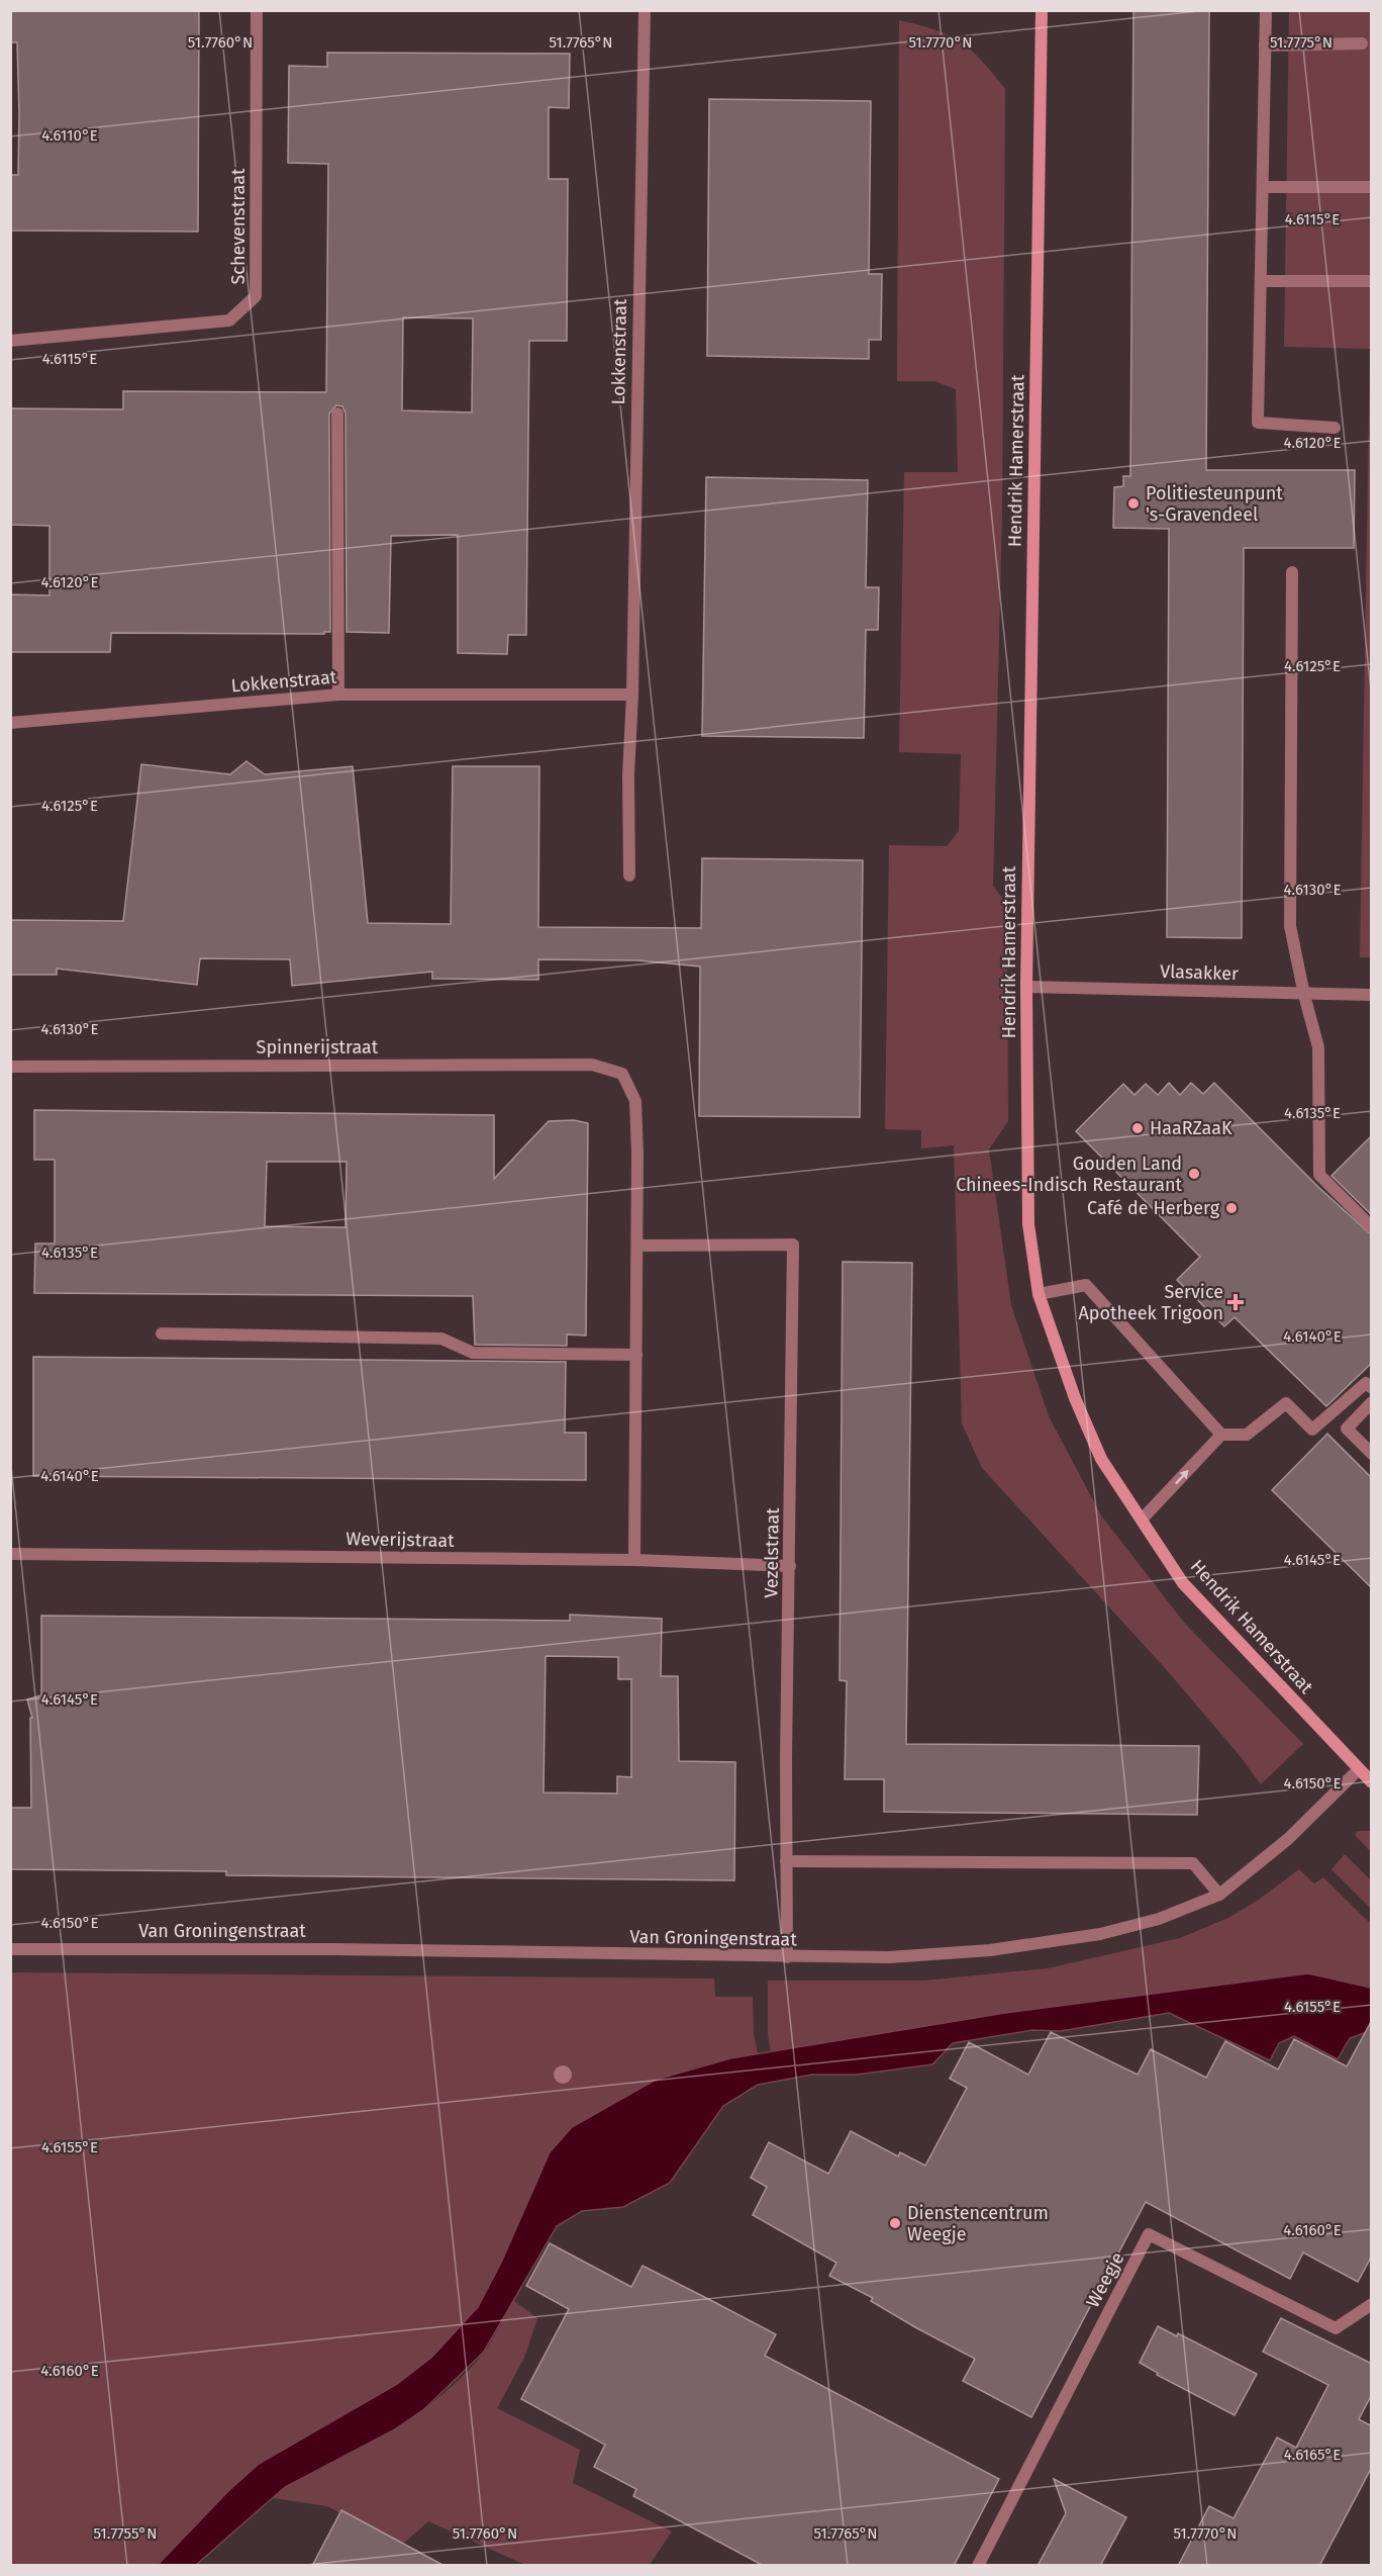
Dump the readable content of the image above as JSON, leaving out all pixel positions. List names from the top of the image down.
{
  "streets": {
    "street": [
      "Schevenstraat",
      "Lokkenstraat",
      "Hendrik Hamerstraat",
      "Vlasakker",
      "Spinnerijstraat",
      "Weverijstraat",
      "Vezelstraat",
      "Van Groningenstraat",
      "Weegje"
    ]
  },
  "crossings": [
    ["Hendrik Hamerstraat", "Vlasakker"],
    ["Hendrik Hamerstraat", "Van Groningenstraat"],
    ["Spinnerijstraat", "Vezelstraat"],
    ["Weverijstraat", "Vezelstraat"],
    ["Vezelstraat", "Van Groningenstraat"]
  ],
  "places": {
    "other": [
      "Politiesteunpunt 's-Gravendeel",
      "HaaRZaaK",
      "Gouden Land Chinees-Indisch Restaurant",
      "Café de Herberg",
      "Dienstencentrum Weegje"
    ],
    "health": ["Service Apotheek Trigoon"]
  },
  "coordinates": [
    "51.7760°N",
    "51.7765°N",
    "51.7770°N",
    "51.7775°N",
    "4.6110°E",
    "4.6115°E",
    "4.6120°E",
    "4.6125°E",
    "4.6130°E",
    "4.6135°E",
    "4.6140°E",
    "4.6145°E",
    "4.6150°E",
    "4.6155°E",
    "4.6160°E",
    "4.6165°E",
    "51.7755°N"
  ]
}
